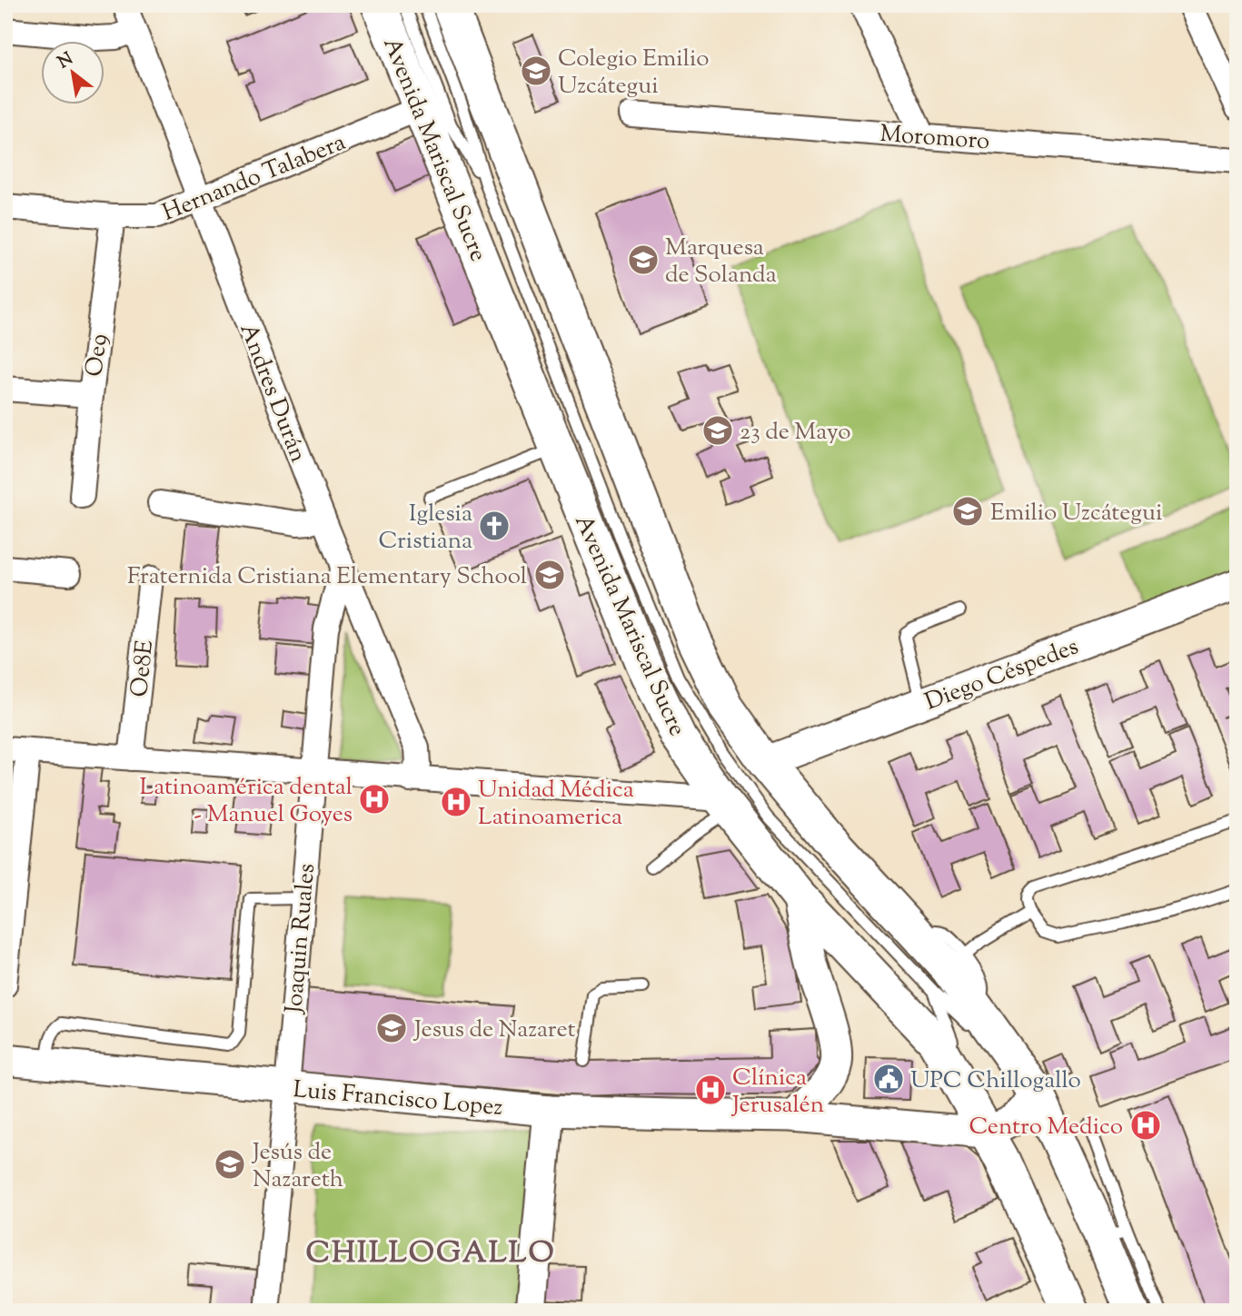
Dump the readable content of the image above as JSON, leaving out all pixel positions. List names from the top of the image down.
{
  "streets": {
    "main road": ["Avenida Mariscal Sucre"],
    "street": [
      "Moromoro",
      "Hernando Talabera",
      "Oe9",
      "Andres Durán",
      "Oe8E",
      "Diego Céspedes",
      "Joaquin Ruales",
      "Luis Francisco Lopez"
    ]
  },
  "crossings": [
    ["Avenida Mariscal Sucre", "Hernando Talabera"],
    ["Avenida Mariscal Sucre", "Luis Francisco Lopez"],
    ["Hernando Talabera", "Oe9"],
    ["Hernando Talabera", "Andres Durán"],
    ["Andres Durán", "Joaquin Ruales"],
    ["Joaquin Ruales", "Luis Francisco Lopez"]
  ],
  "districts": ["CHILLOGALLO"],
  "places": {
    "school or university": [
      "Colegio Emilio Uzcátegui",
      "Marquesa de Solanda",
      "23 de Mayo",
      "Emilio Uzcátegui",
      "Fraternida Cristiana Elementary School",
      "Jesus de Nazaret",
      "Jesús de Nazareth"
    ],
    "church": ["Iglesia Cristiana"],
    "hospital": [
      "Latinoamérica dental - Manuel Goyes",
      "Unidad Médica Latinoamerica",
      "Clínica Jerusalén",
      "Centro Medico"
    ],
    "public building": ["UPC Chillogallo"]
  },
  "north": "top left"
}
